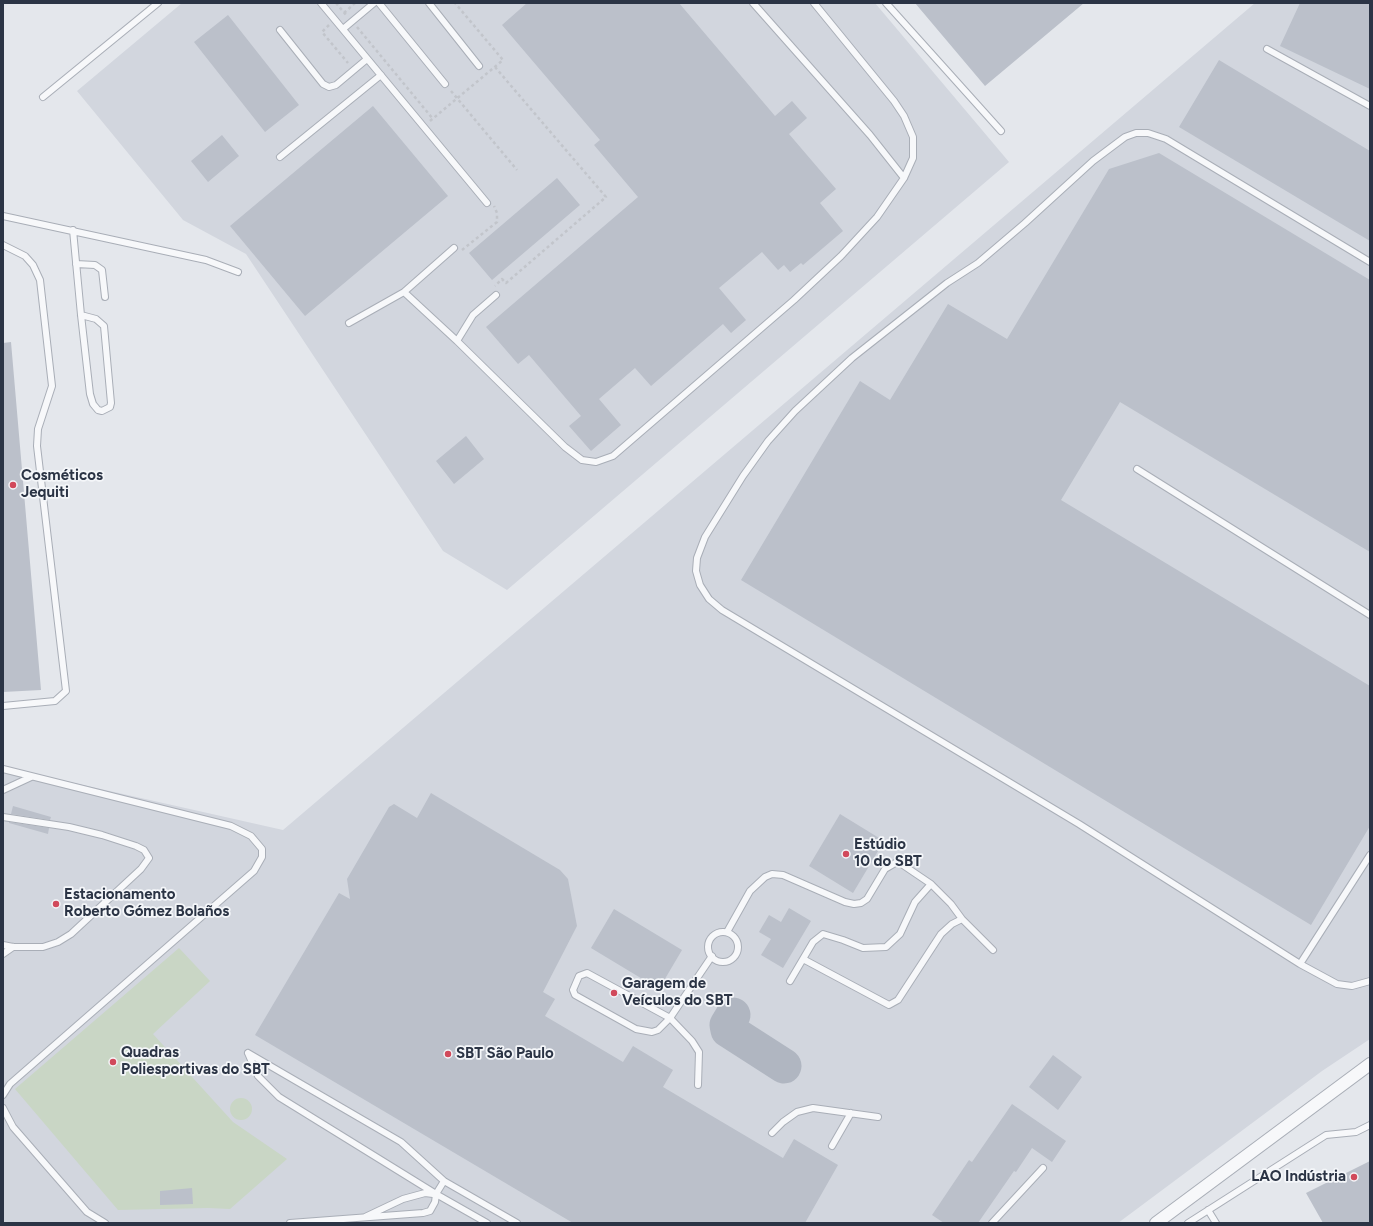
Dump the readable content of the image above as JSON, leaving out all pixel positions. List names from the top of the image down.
{
  "places": [
    "Cosméticos Jequiti",
    "Estúdio 10 do SBT",
    "Estacionamento Roberto Gómez Bolaños",
    "Garagem de Veículos do SBT",
    "SBT São Paulo",
    "Quadras Poliesportivas do SBT",
    "LAO Indústria"
  ]
}
